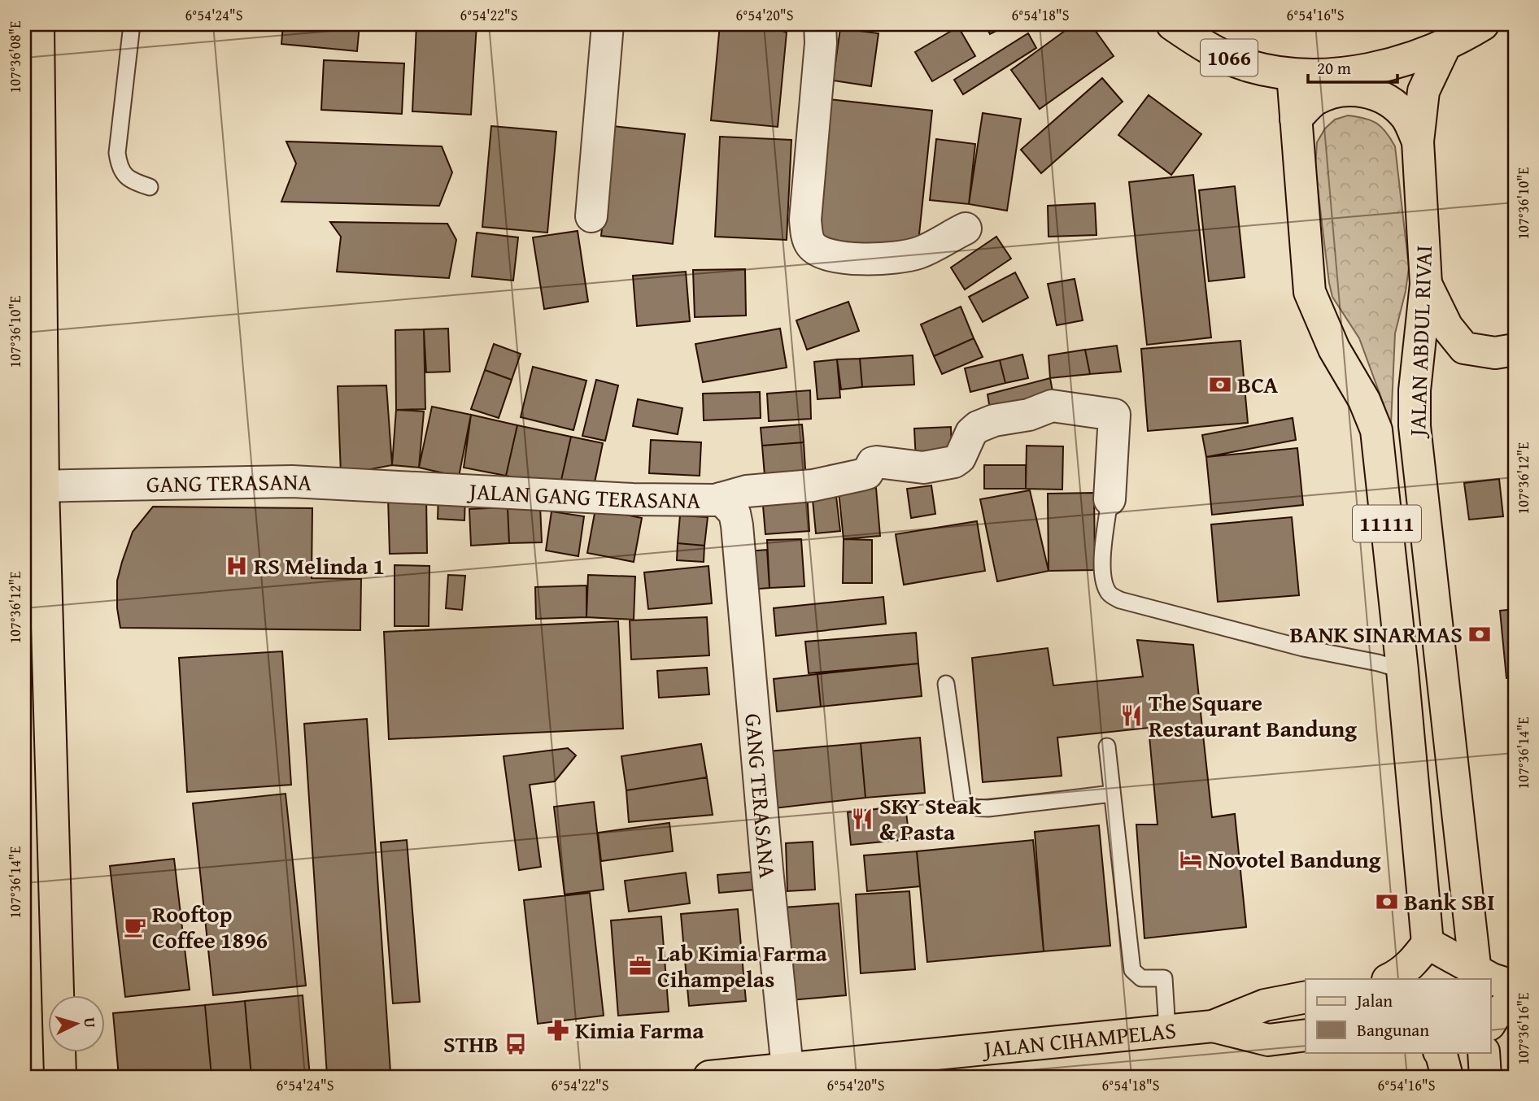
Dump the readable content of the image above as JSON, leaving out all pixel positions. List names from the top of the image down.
{
  "streets": {
    "main road": [
      "1066",
      "JALAN ABDUL RIVAI",
      "11111",
      "JALAN CIHAMPELAS"
    ],
    "street": ["GANG TERASANA", "JALAN GANG TERASANA"]
  },
  "crossings": [
    ["1066", "JALAN ABDUL RIVAI"],
    ["JALAN ABDUL RIVAI", "11111"],
    ["GANG TERASANA", "JALAN GANG TERASANA"],
    ["GANG TERASANA", "JALAN CIHAMPELAS"]
  ],
  "places": {
    "bank": ["BCA", "BANK SINARMAS", "Bank SBI"],
    "hospital": ["RS Melinda 1"],
    "restaurant": ["The Square Restaurant Bandung", "SKY Steak & Pasta"],
    "hotel": ["Novotel Bandung"],
    "cafe": ["Rooftop Coffee 1896"],
    "office": ["Lab Kimia Farma Cihampelas"],
    "pharmacy": ["Kimia Farma"],
    "bus stop": ["STHB"]
  },
  "legend": ["Jalan", "Bangunan"],
  "scale_bar": "20 m",
  "north": "right",
  "coordinates": [
    "6°54'24\"S",
    "6°54'22\"S",
    "6°54'20\"S",
    "6°54'18\"S",
    "6°54'16\"S",
    "107°36'08\"E",
    "107°36'10\"E",
    "107°36'12\"E",
    "107°36'14\"E",
    "107°36'16\"E"
  ]
}
